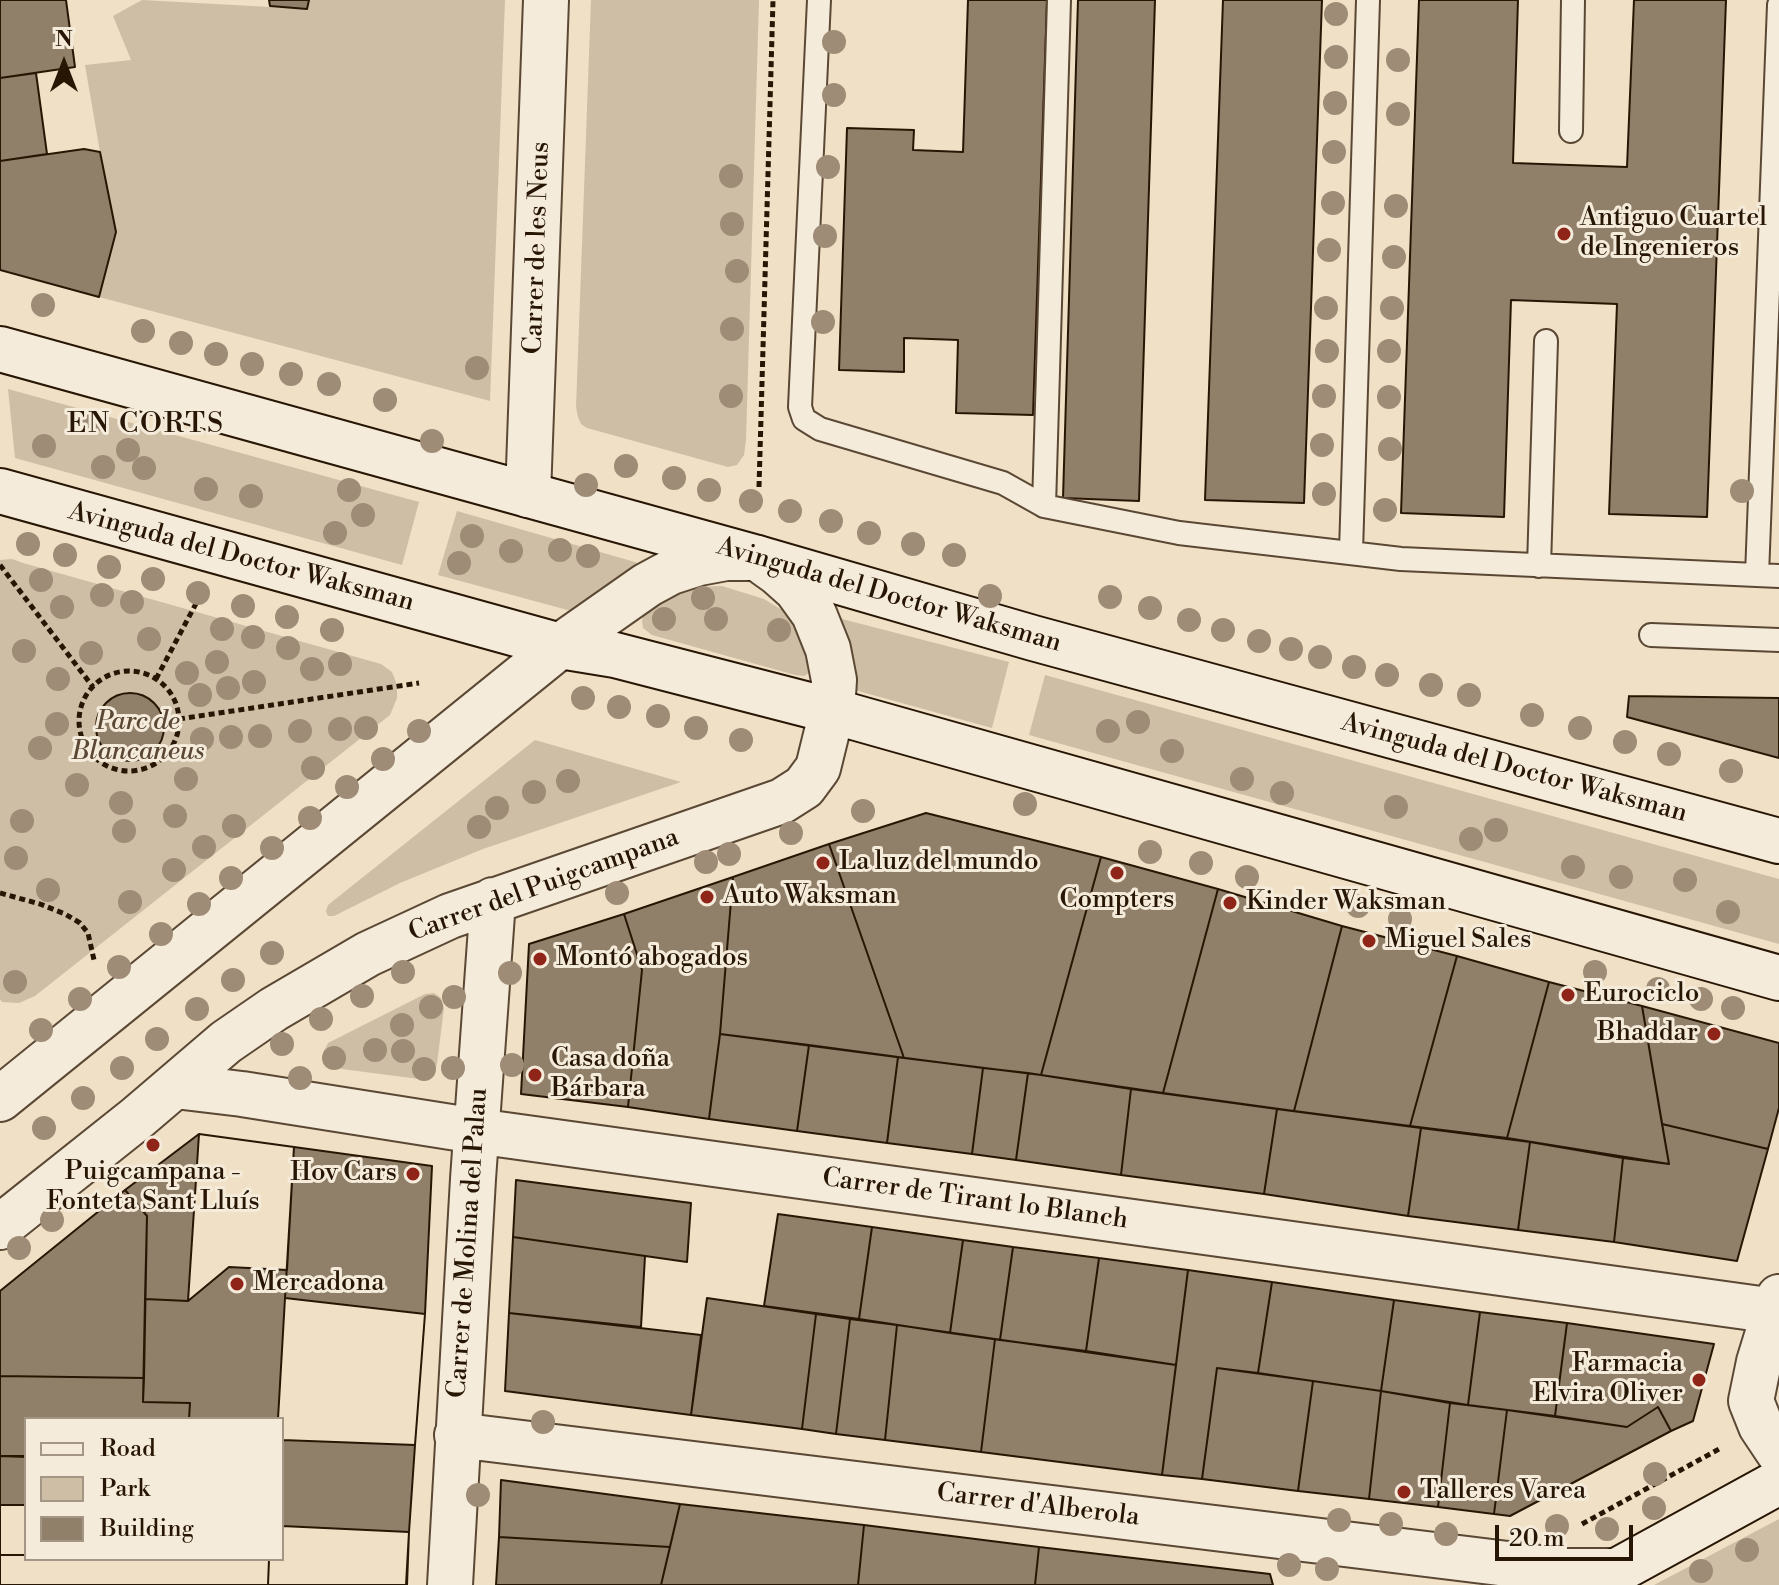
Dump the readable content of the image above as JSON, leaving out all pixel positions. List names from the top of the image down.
{
  "streets": {
    "street": [
      "Carrer de les Neus",
      "Avinguda del Doctor Waksman",
      "Carrer del Puigcampana",
      "Carrer de Tirant lo Blanch",
      "Carrer de Molina del Palau",
      "Carrer d'Alberola"
    ]
  },
  "crossings": [
    ["Carrer de les Neus", "Avinguda del Doctor Waksman"],
    ["Avinguda del Doctor Waksman", "Carrer del Puigcampana"],
    ["Carrer del Puigcampana", "Carrer de Tirant lo Blanch"],
    ["Carrer del Puigcampana", "Carrer de Molina del Palau"],
    ["Carrer de Tirant lo Blanch", "Carrer de Molina del Palau"],
    ["Carrer de Molina del Palau", "Carrer d'Alberola"]
  ],
  "districts": ["EN CORTS"],
  "parks": ["Parc de Blancaneus"],
  "places": [
    "Antiguo Cuartel de Ingenieros",
    "La luz del mundo",
    "Compters",
    "Auto Waksman",
    "Kinder Waksman",
    "Miguel Sales",
    "Montó abogados",
    "Eurociclo",
    "Bhaddar",
    "Casa doña Bárbara",
    "Puigcampana - Fonteta Sant Lluís",
    "Hov Cars",
    "Mercadona",
    "Farmacia Elvira Oliver",
    "Talleres Varea"
  ],
  "legend": ["Road", "Park", "Building"],
  "scale_bar": "20 m",
  "north": "top"
}
